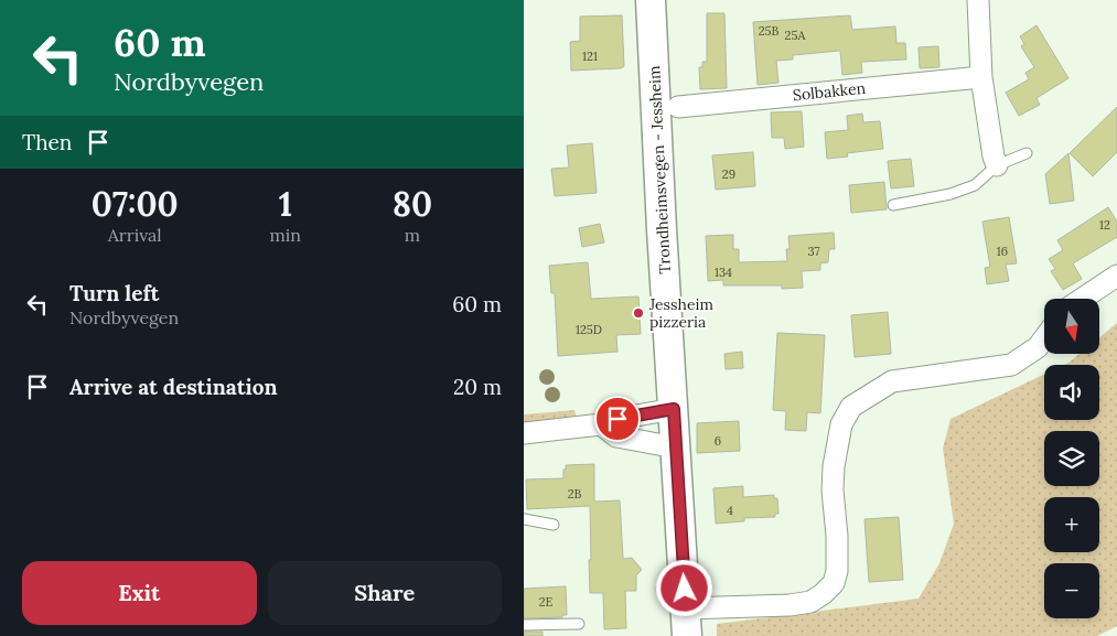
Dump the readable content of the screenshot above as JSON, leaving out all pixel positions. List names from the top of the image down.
{
  "streets": {
    "main road": ["Trondheimsvegen - Jessheim"],
    "street": ["Solbakken"]
  },
  "places": ["Jessheim pizzeria"],
  "house_numbers": [
    "25B",
    "25A",
    "121",
    "29",
    "12",
    "37",
    "16",
    "134",
    "125D",
    "6",
    "2B",
    "4",
    "2E"
  ],
  "north": "bottom",
  "page": {
    "turn": ["60 m", "Nordbyvegen"],
    "then": "Then",
    "eta": [
      "07:00",
      "Arrival",
      "1",
      "min",
      "80",
      "m"
    ],
    "list": [
      {
        "name": "Turn left",
        "note": "Nordbyvegen",
        "value": "60 m"
      },
      {
        "name": "Arrive at destination",
        "value": "20 m"
      }
    ],
    "map_buttons": ["+", "−"],
    "buttons": ["Exit", "Share"]
  }
}
